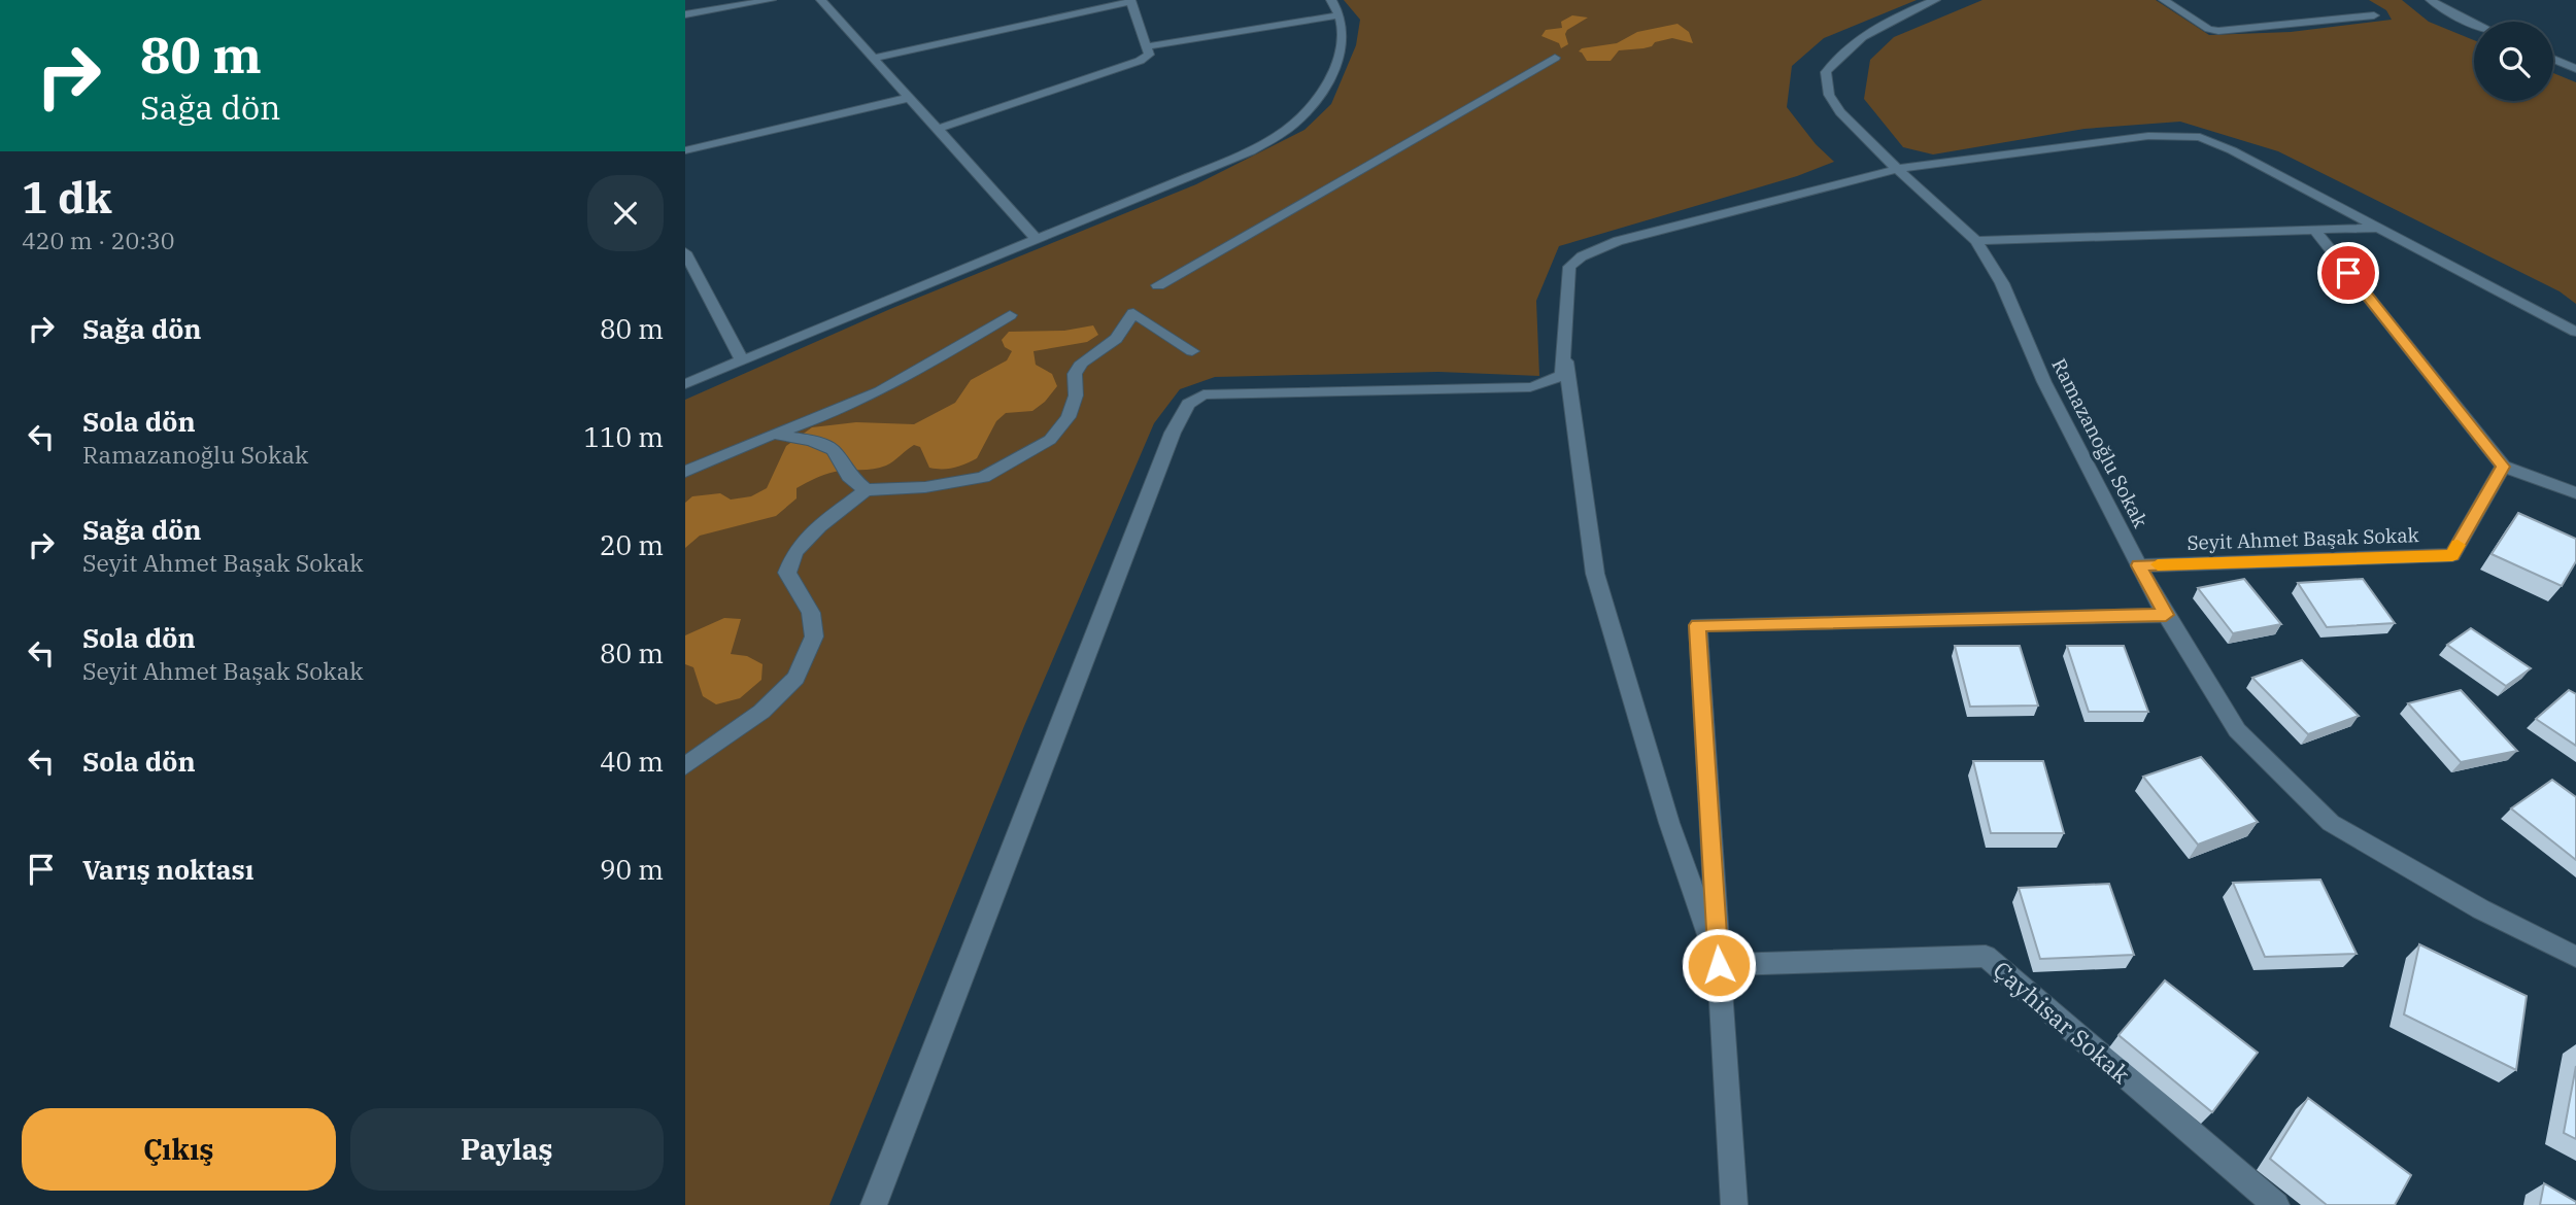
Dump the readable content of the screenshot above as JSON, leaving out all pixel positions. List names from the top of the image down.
{
  "streets": {
    "street": ["Ramazanoğlu Sokak", "Seyit Ahmet Başak Sokak", "Çayhisar Sokak"]
  },
  "crossings": [
    ["Ramazanoğlu Sokak", "Seyit Ahmet Başak Sokak"]
  ],
  "page": {
    "turn": ["80 m", "Sağa dön"],
    "heading": ["1 dk", "420 m · 20:30"],
    "list": [
      {
        "name": "Sağa dön",
        "value": "80 m"
      },
      {
        "name": "Sola dön",
        "note": "Ramazanoğlu Sokak",
        "value": "110 m"
      },
      {
        "name": "Sağa dön",
        "note": "Seyit Ahmet Başak Sokak",
        "value": "20 m"
      },
      {
        "name": "Sola dön",
        "note": "Seyit Ahmet Başak Sokak",
        "value": "80 m"
      },
      {
        "name": "Sola dön",
        "value": "40 m"
      },
      {
        "name": "Varış noktası",
        "value": "90 m"
      }
    ],
    "buttons": ["Çıkış", "Paylaş"]
  }
}
